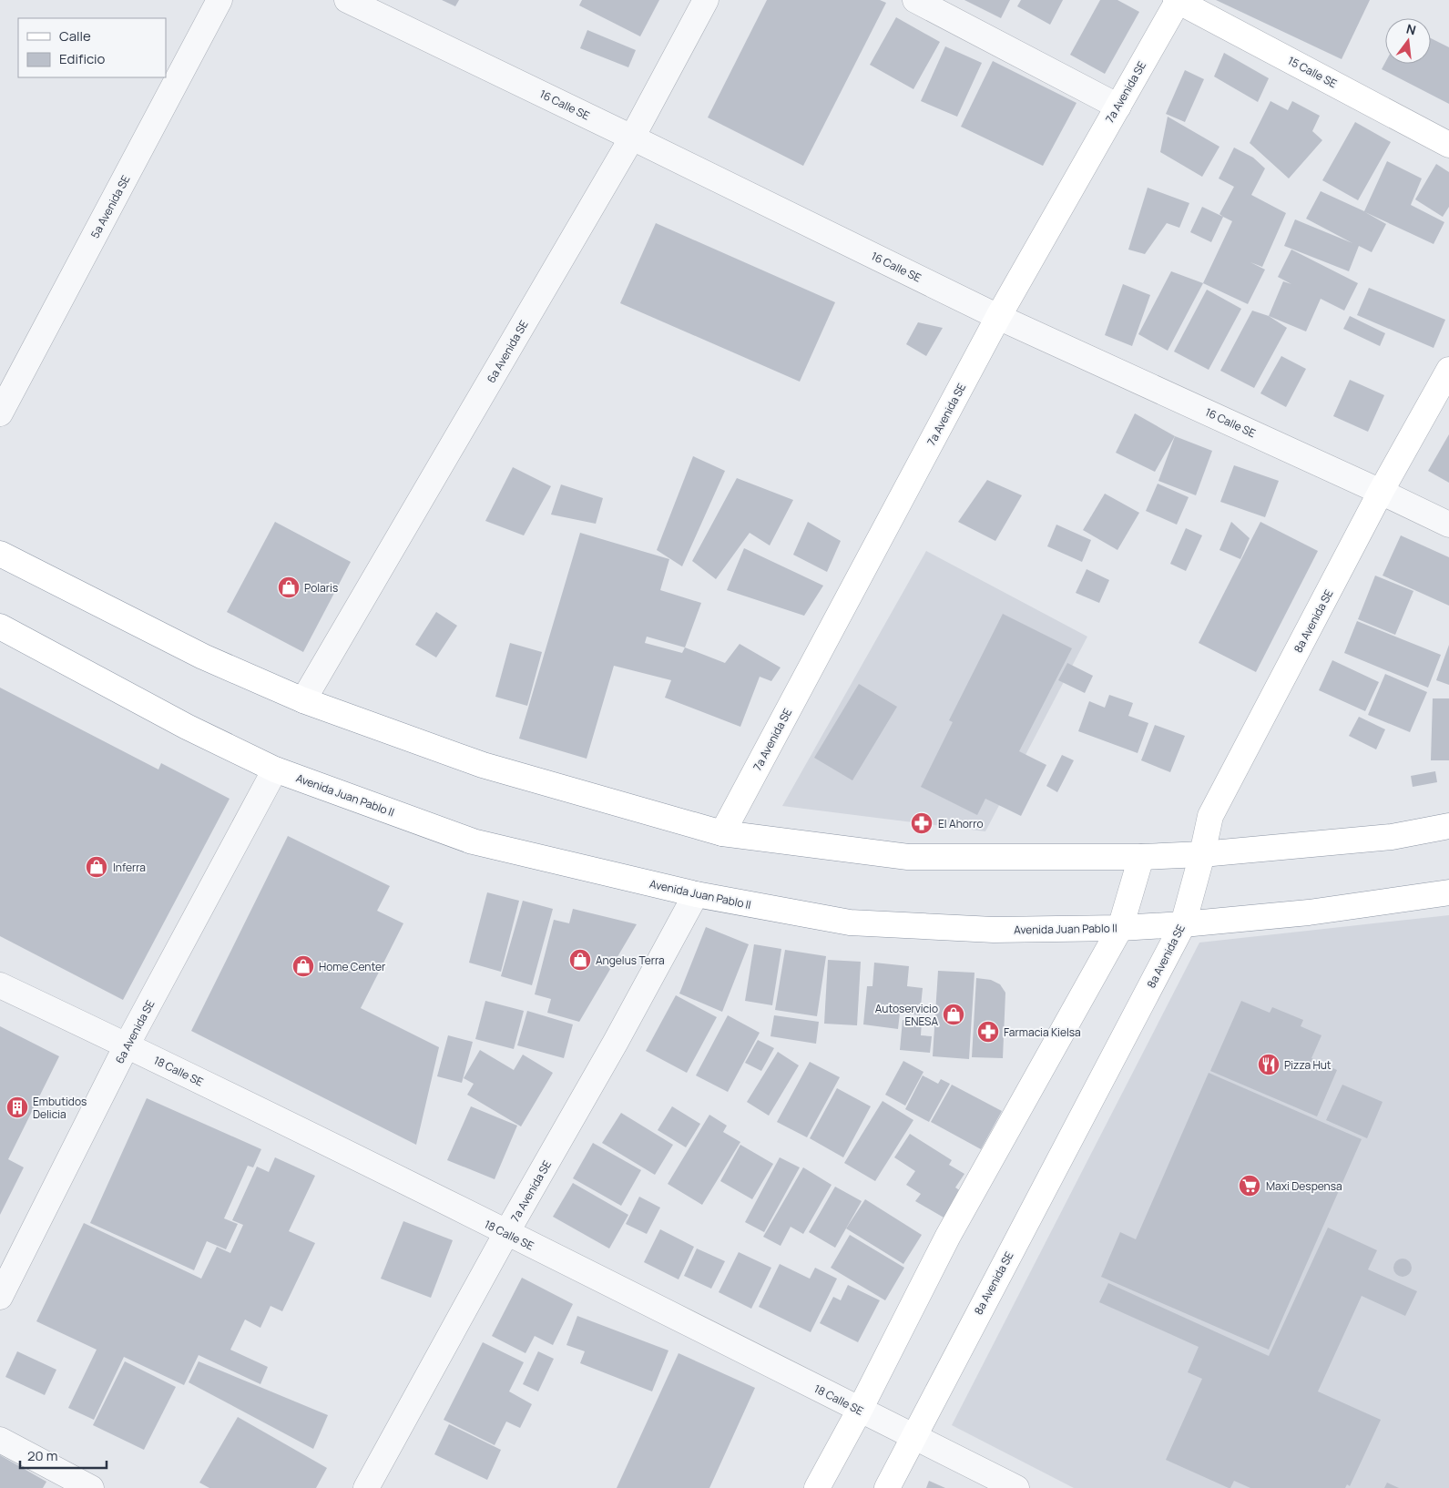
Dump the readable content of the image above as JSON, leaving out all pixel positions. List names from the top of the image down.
{
  "streets": {
    "main road": [
      "15 Calle SE",
      "7a Avenida SE",
      "8a Avenida SE",
      "Avenida Juan Pablo II"
    ],
    "street": [
      "16 Calle SE",
      "5a Avenida SE",
      "6a Avenida SE",
      "18 Calle SE"
    ]
  },
  "crossings": [
    ["15 Calle SE", "7a Avenida SE"],
    ["7a Avenida SE", "16 Calle SE"],
    ["7a Avenida SE", "Avenida Juan Pablo II"],
    ["7a Avenida SE", "18 Calle SE"],
    ["16 Calle SE", "6a Avenida SE"],
    ["16 Calle SE", "8a Avenida SE"],
    ["6a Avenida SE", "Avenida Juan Pablo II"],
    ["6a Avenida SE", "18 Calle SE"],
    ["8a Avenida SE", "Avenida Juan Pablo II"],
    ["8a Avenida SE", "18 Calle SE"]
  ],
  "places": {
    "shop": [
      "Polaris",
      "Inferra",
      "Angelus Terra",
      "Home Center",
      "Autoservicio ENESA"
    ],
    "pharmacy": ["El Ahorro", "Farmacia Kielsa"],
    "restaurant": ["Pizza Hut"],
    "building": ["Embutidos Delicia"],
    "supermarket": ["Maxi Despensa"]
  },
  "legend": ["Calle", "Edificio"],
  "scale_bar": "20 m",
  "north": "top"
}
